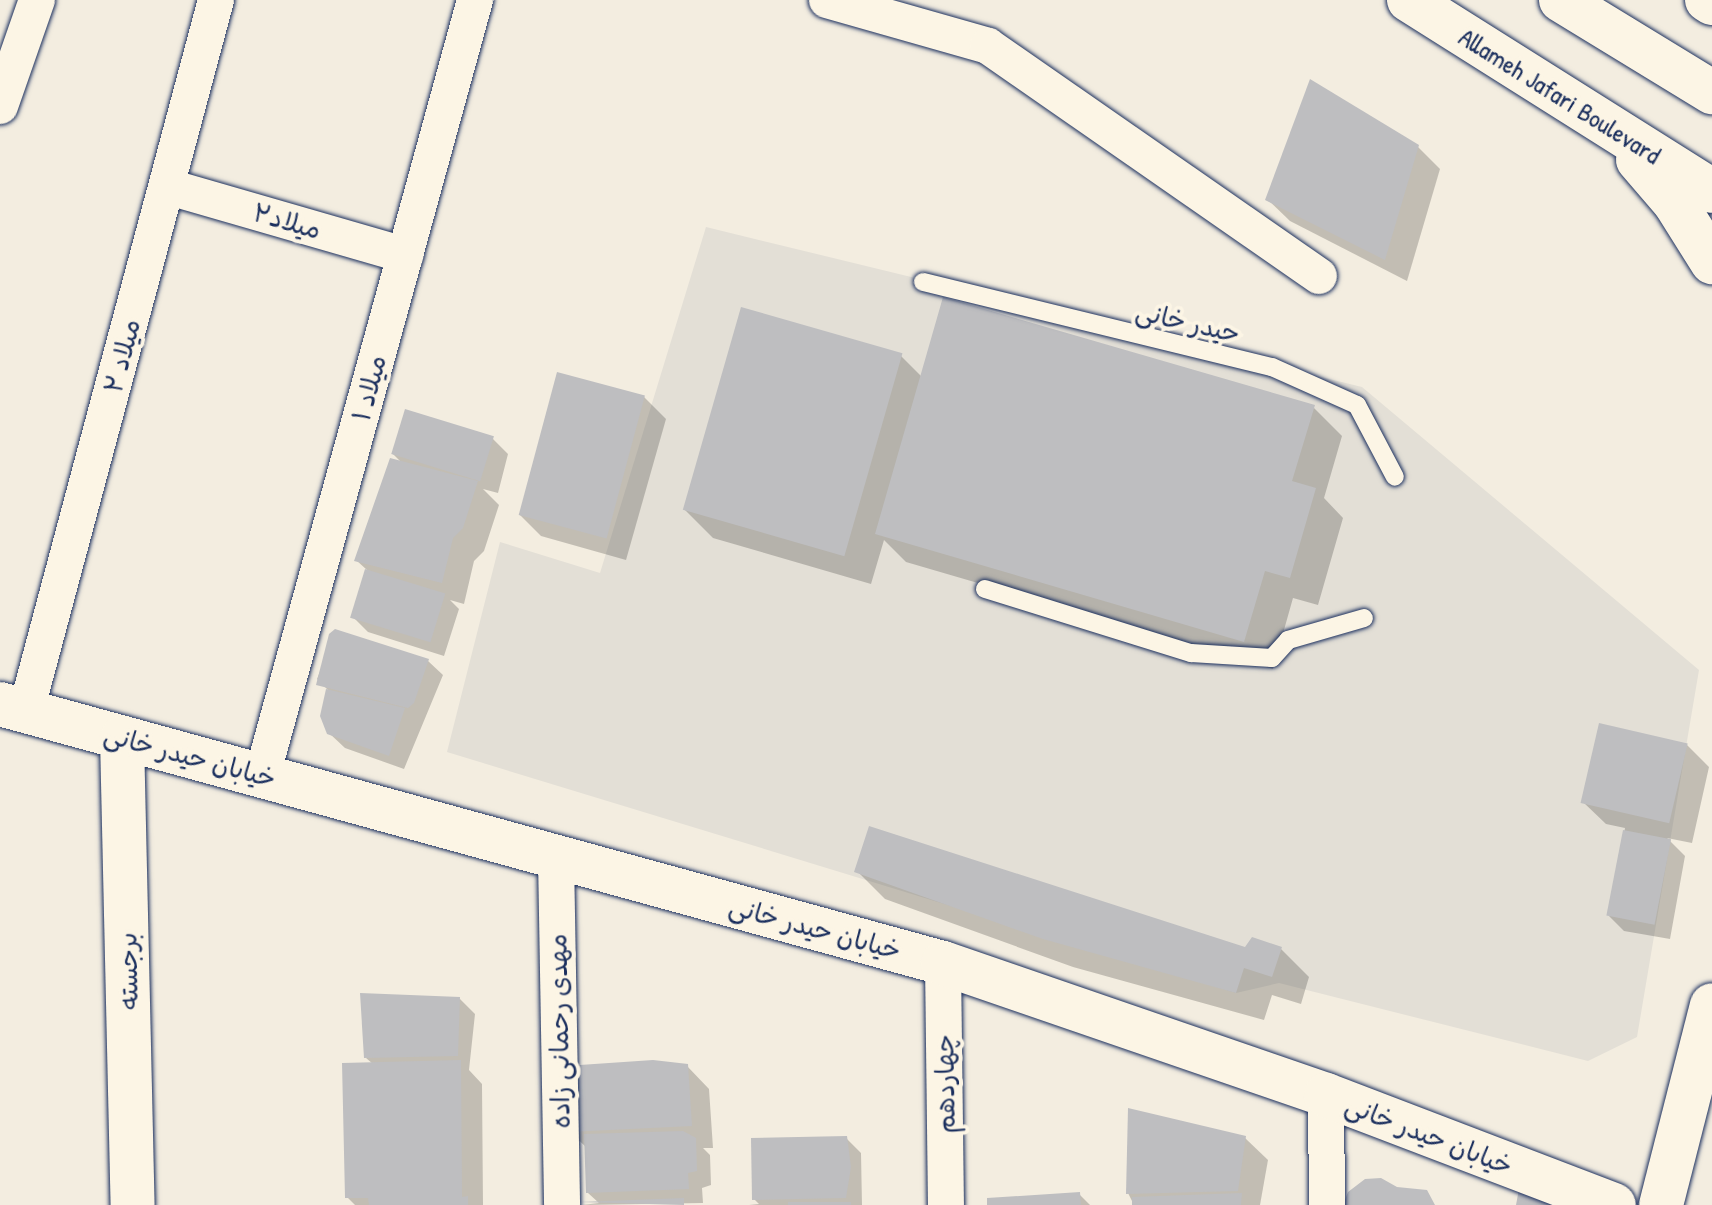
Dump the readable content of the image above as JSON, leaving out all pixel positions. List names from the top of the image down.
{
  "streets": {
    "street": [
      "Allameh Jafari Boulevard",
      "میلاد۲",
      "میلاد ۲",
      "میلاد ۱",
      "خیابان حیدر خانی",
      "برجسته",
      "مهدی رحمانی زاده",
      "چهاردهم"
    ],
    "lane": ["حیدر خانی"]
  },
  "crossings": [
    ["میلاد۲", "میلاد ۲"],
    ["میلاد۲", "میلاد ۱"],
    ["میلاد ۲", "خیابان حیدر خانی"],
    ["میلاد ۱", "خیابان حیدر خانی"],
    ["خیابان حیدر خانی", "برجسته"],
    ["خیابان حیدر خانی", "مهدی رحمانی زاده"],
    ["خیابان حیدر خانی", "چهاردهم"]
  ]
}
